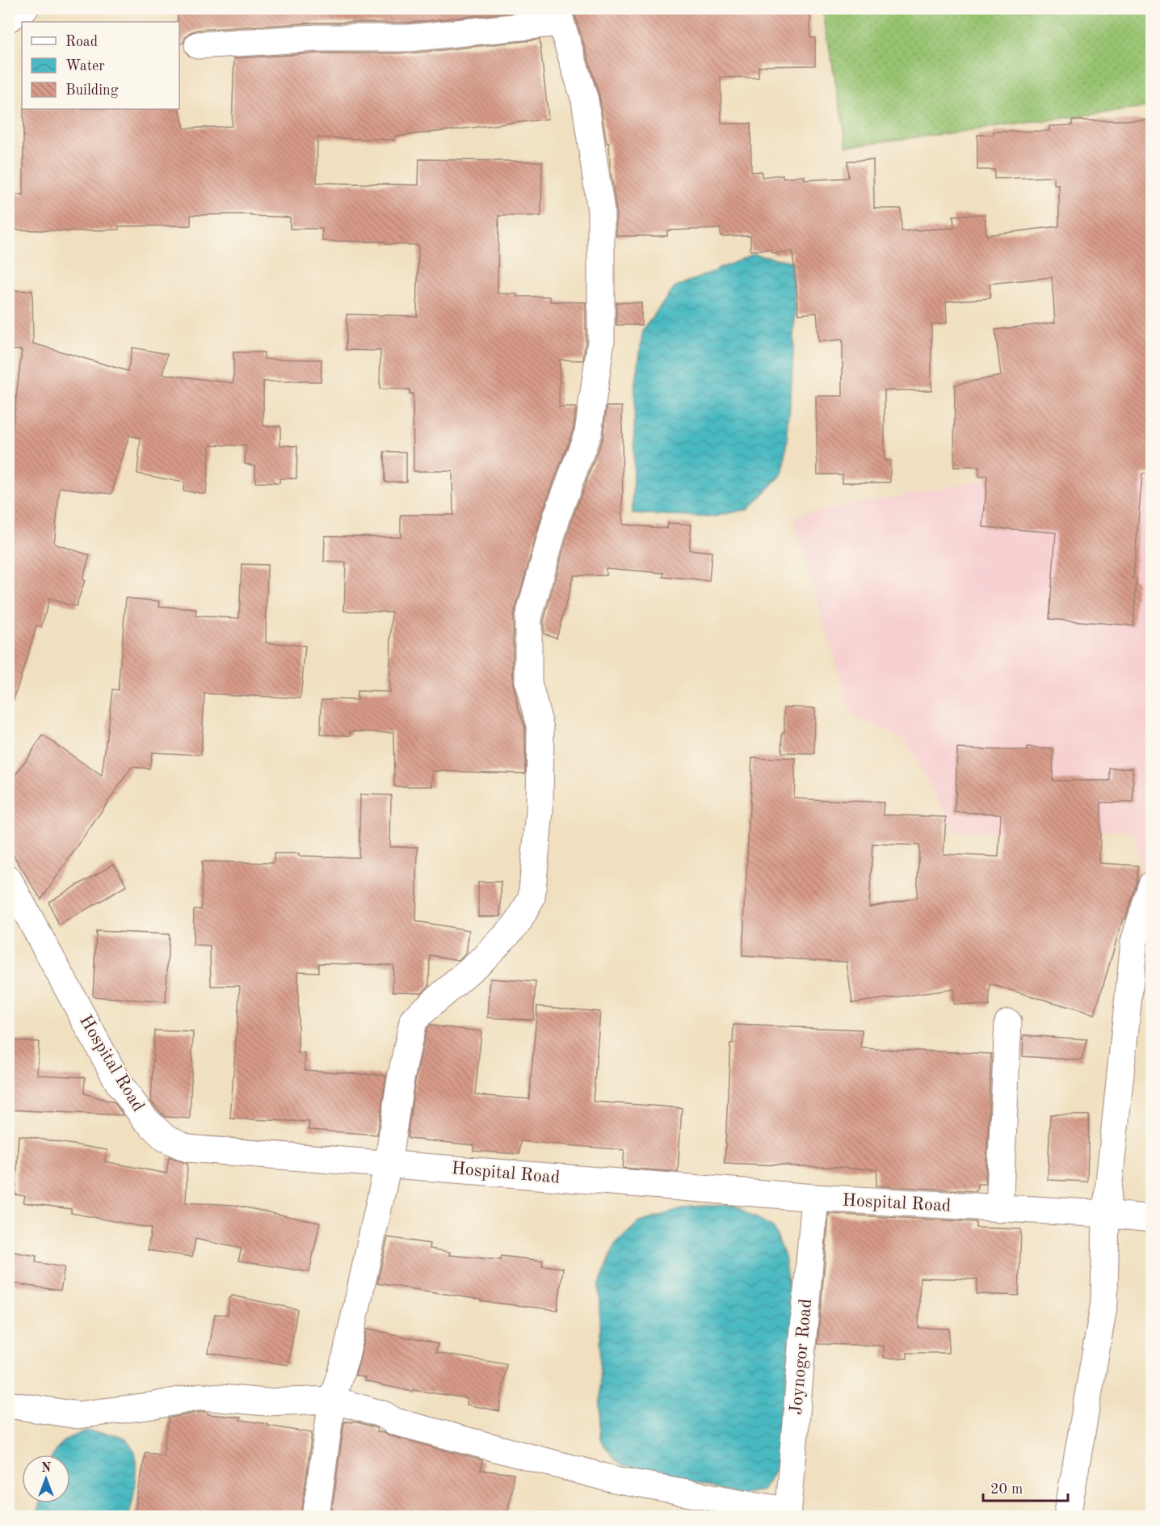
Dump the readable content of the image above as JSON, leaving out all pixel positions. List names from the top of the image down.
{
  "streets": {
    "street": ["Hospital Road", "Joynogor Road"]
  },
  "crossings": [
    ["Hospital Road", "Joynogor Road"]
  ],
  "legend": ["Road", "Water", "Building"],
  "scale_bar": "20 m",
  "north": "top"
}
